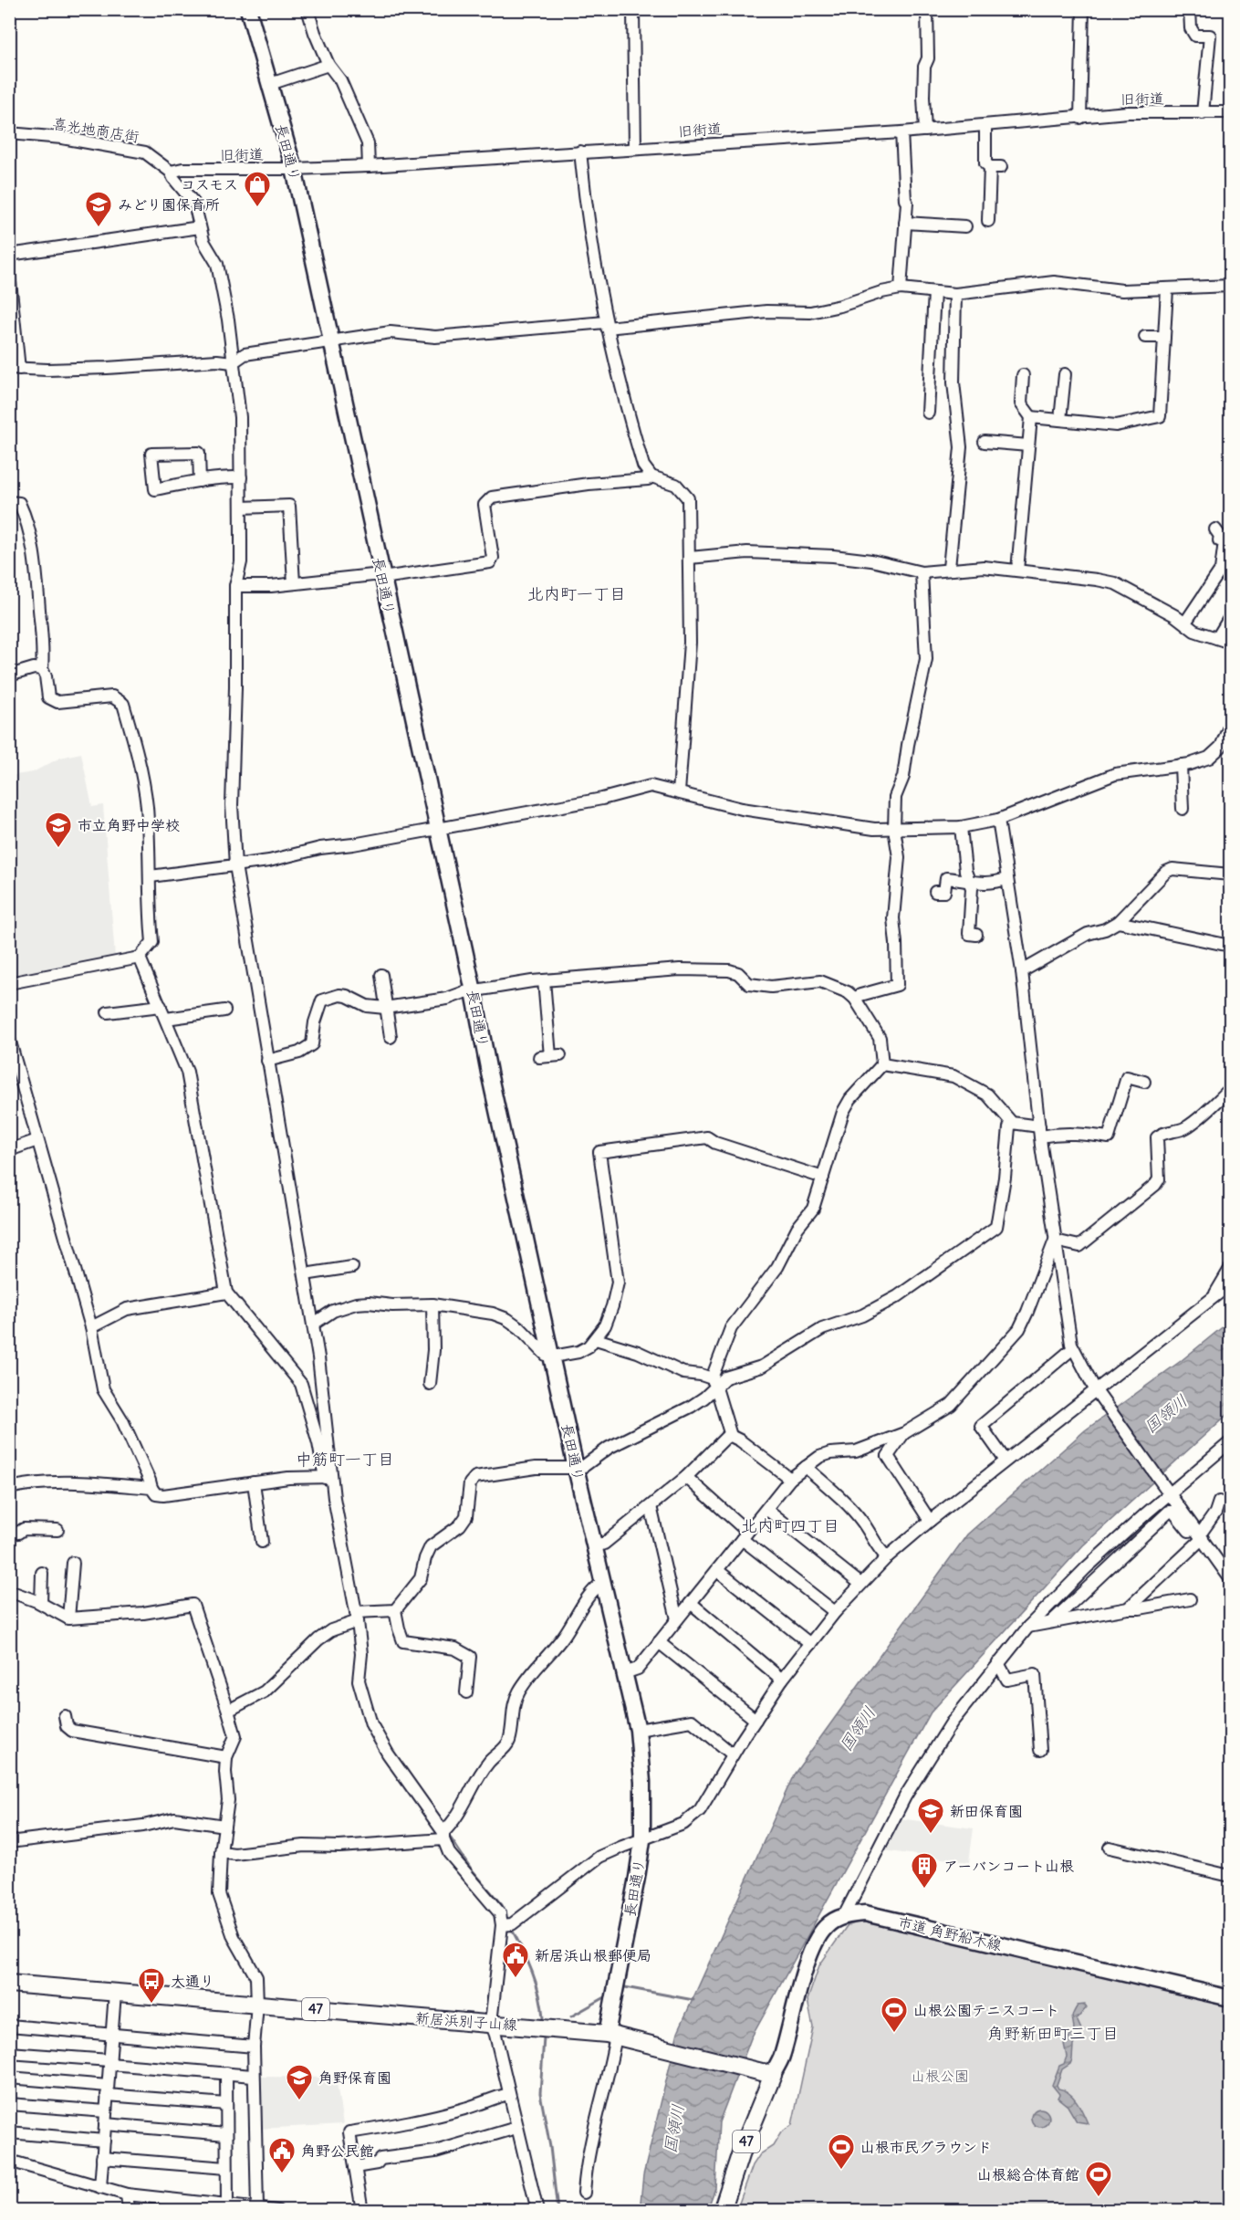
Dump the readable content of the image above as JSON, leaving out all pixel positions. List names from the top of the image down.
{
  "streets": {
    "main road": ["47", "新居浜別子山線"],
    "street": [
      "旧街道",
      "喜光地商店街",
      "長田通り",
      "市道 角野船木線"
    ]
  },
  "crossings": [
    ["旧街道", "喜光地商店街"],
    ["旧街道", "長田通り"],
    ["長田通り", "新居浜別子山線"],
    ["47", "新居浜別子山線"]
  ],
  "districts": [
    "北内町一丁目",
    "中筋町一丁目",
    "北内町四丁目",
    "角野新田町三丁目"
  ],
  "water": ["国領川"],
  "parks": ["山根公園"],
  "places": {
    "shop": ["コスモス"],
    "school or university": [
      "みどり園保育所",
      "市立角野中学校",
      "新田保育園",
      "角野保育園"
    ],
    "building": ["アーバンコート山根"],
    "public building": ["新居浜山根郵便局", "角野公民館"],
    "bus stop": ["大通り"],
    "sports": ["山根公園テニスコート", "山根市民グラウンド", "山根総合体育館"]
  }
}
